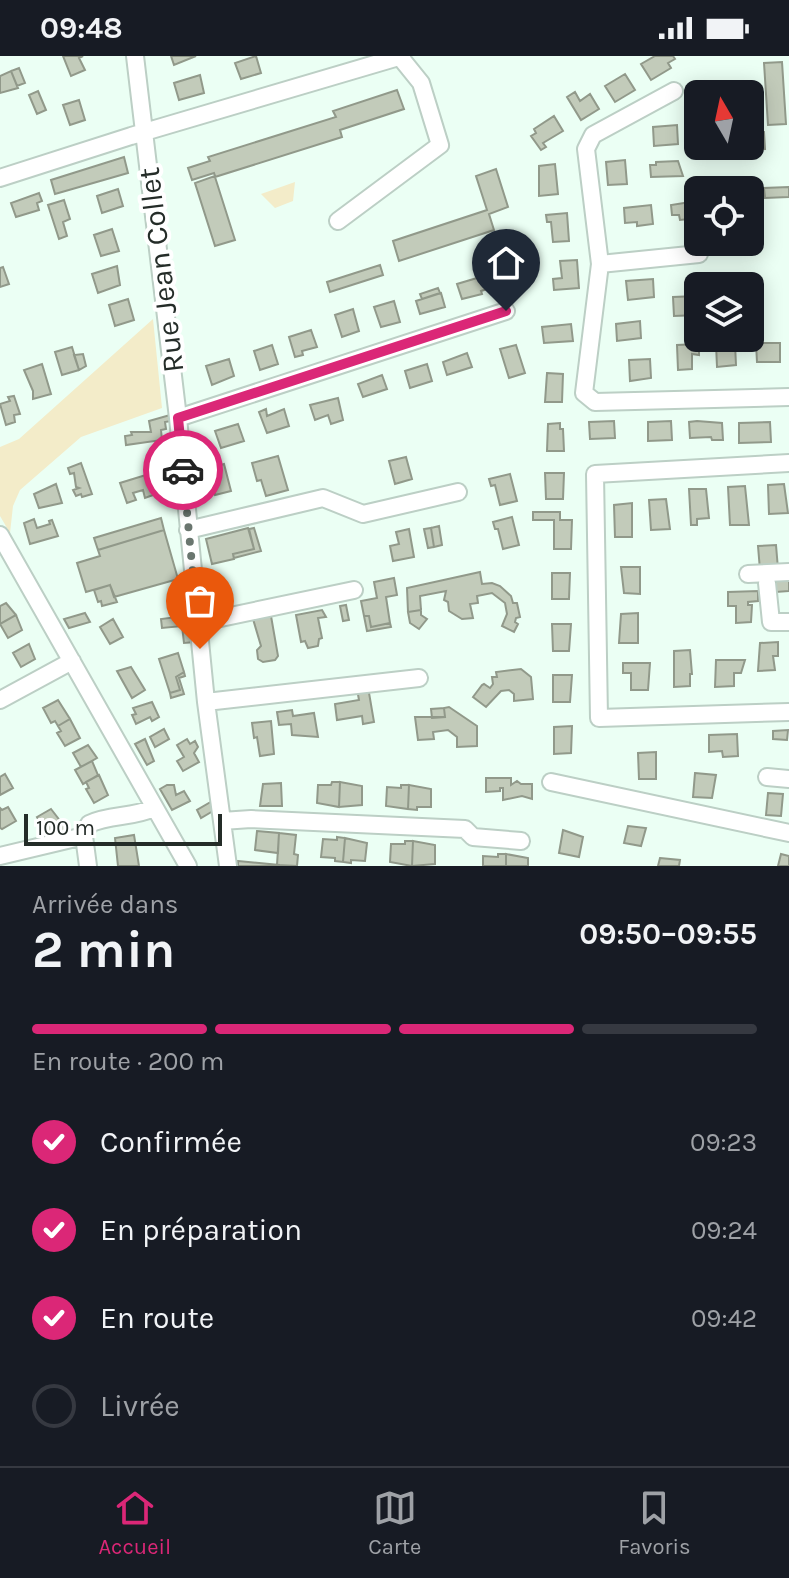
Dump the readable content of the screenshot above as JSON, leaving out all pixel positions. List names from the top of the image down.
{
  "streets": {
    "street": ["Rue Jean Collet"]
  },
  "scale_bar": "100 m",
  "north": "top",
  "page": {
    "status": "09:48",
    "scale": "100 m",
    "heading": ["2 min", "Arrivée dans", "09:50–09:55"],
    "bar": "En route · 200 m",
    "list": [
      ["Confirmée", "09:23"],
      ["En préparation", "09:24"],
      ["En route", "09:42"],
      "Livrée"
    ],
    "tabs": ["Accueil", "Carte", "Favoris"]
  }
}
